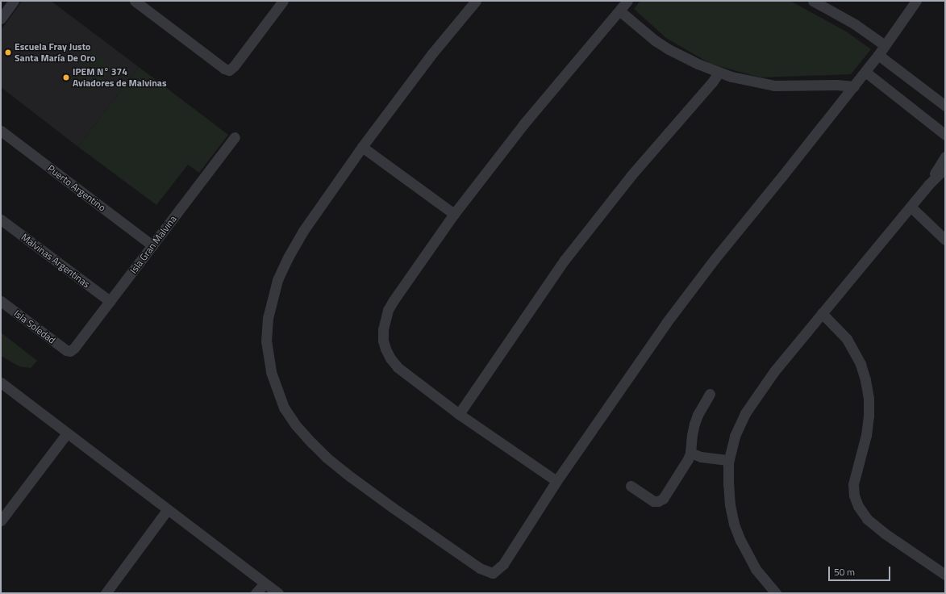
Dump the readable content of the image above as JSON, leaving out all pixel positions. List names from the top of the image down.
{
  "streets": {
    "street": [
      "Puerto Argentino",
      "Isla Gran Malvina",
      "Malvinas Argentinas",
      "Isla Soledad"
    ]
  },
  "crossings": [
    ["Puerto Argentino", "Isla Gran Malvina"],
    ["Isla Gran Malvina", "Malvinas Argentinas"],
    ["Isla Gran Malvina", "Isla Soledad"]
  ],
  "places": ["Escuela Fray Justo Santa María De Oro", "IPEM N° 374 Aviadores de Malvinas"],
  "scale_bar": "50 m"
}
